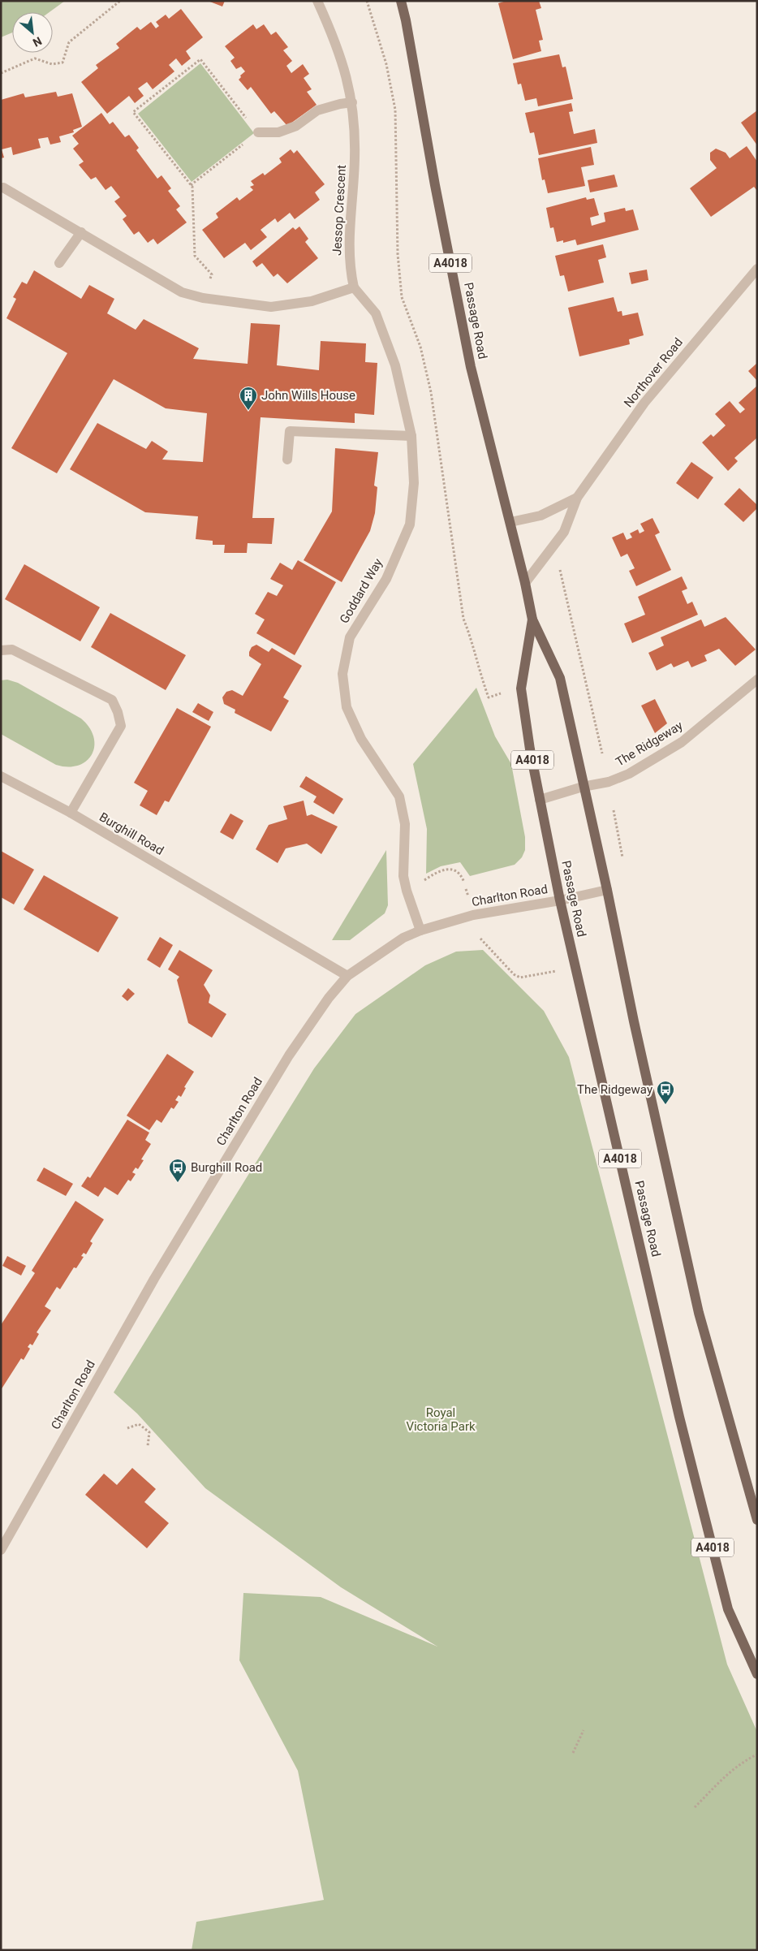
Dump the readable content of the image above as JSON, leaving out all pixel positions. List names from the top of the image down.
{
  "streets": {
    "main road": ["A4018", "Passage Road"],
    "street": [
      "Jessop Crescent",
      "Northover Road",
      "Goddard Way",
      "The Ridgeway",
      "Burghill Road",
      "Charlton Road"
    ]
  },
  "crossings": [
    ["Jessop Crescent", "Goddard Way"],
    ["Passage Road", "Northover Road"],
    ["Passage Road", "The Ridgeway"],
    ["Passage Road", "Charlton Road"],
    ["Goddard Way", "Charlton Road"],
    ["Burghill Road", "Charlton Road"]
  ],
  "parks": ["Royal Victoria Park"],
  "places": {
    "building": ["John Wills House"],
    "bus stop": ["The Ridgeway", "Burghill Road"]
  },
  "north": "bottom right"
}
